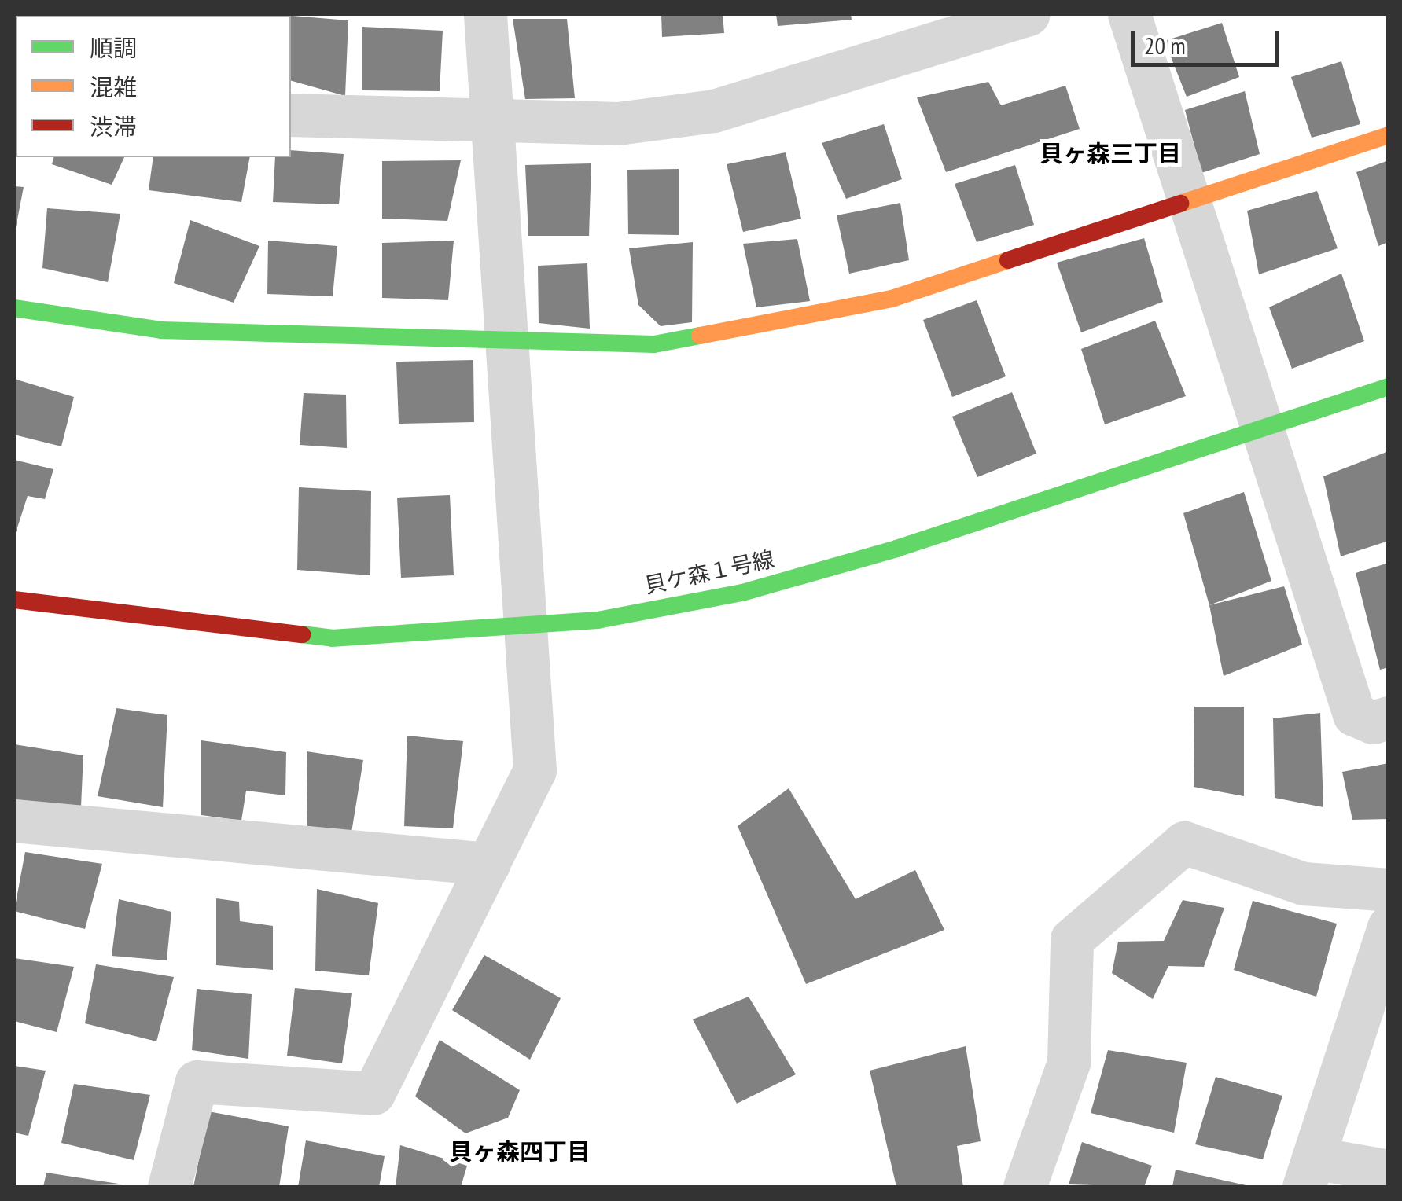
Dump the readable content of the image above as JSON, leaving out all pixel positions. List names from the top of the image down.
{
  "streets": {
    "street": ["貝ケ森１号線"]
  },
  "districts": ["貝ヶ森三丁目", "貝ヶ森四丁目"],
  "legend": ["順調", "混雑", "渋滞"],
  "scale_bar": "20 m"
}
